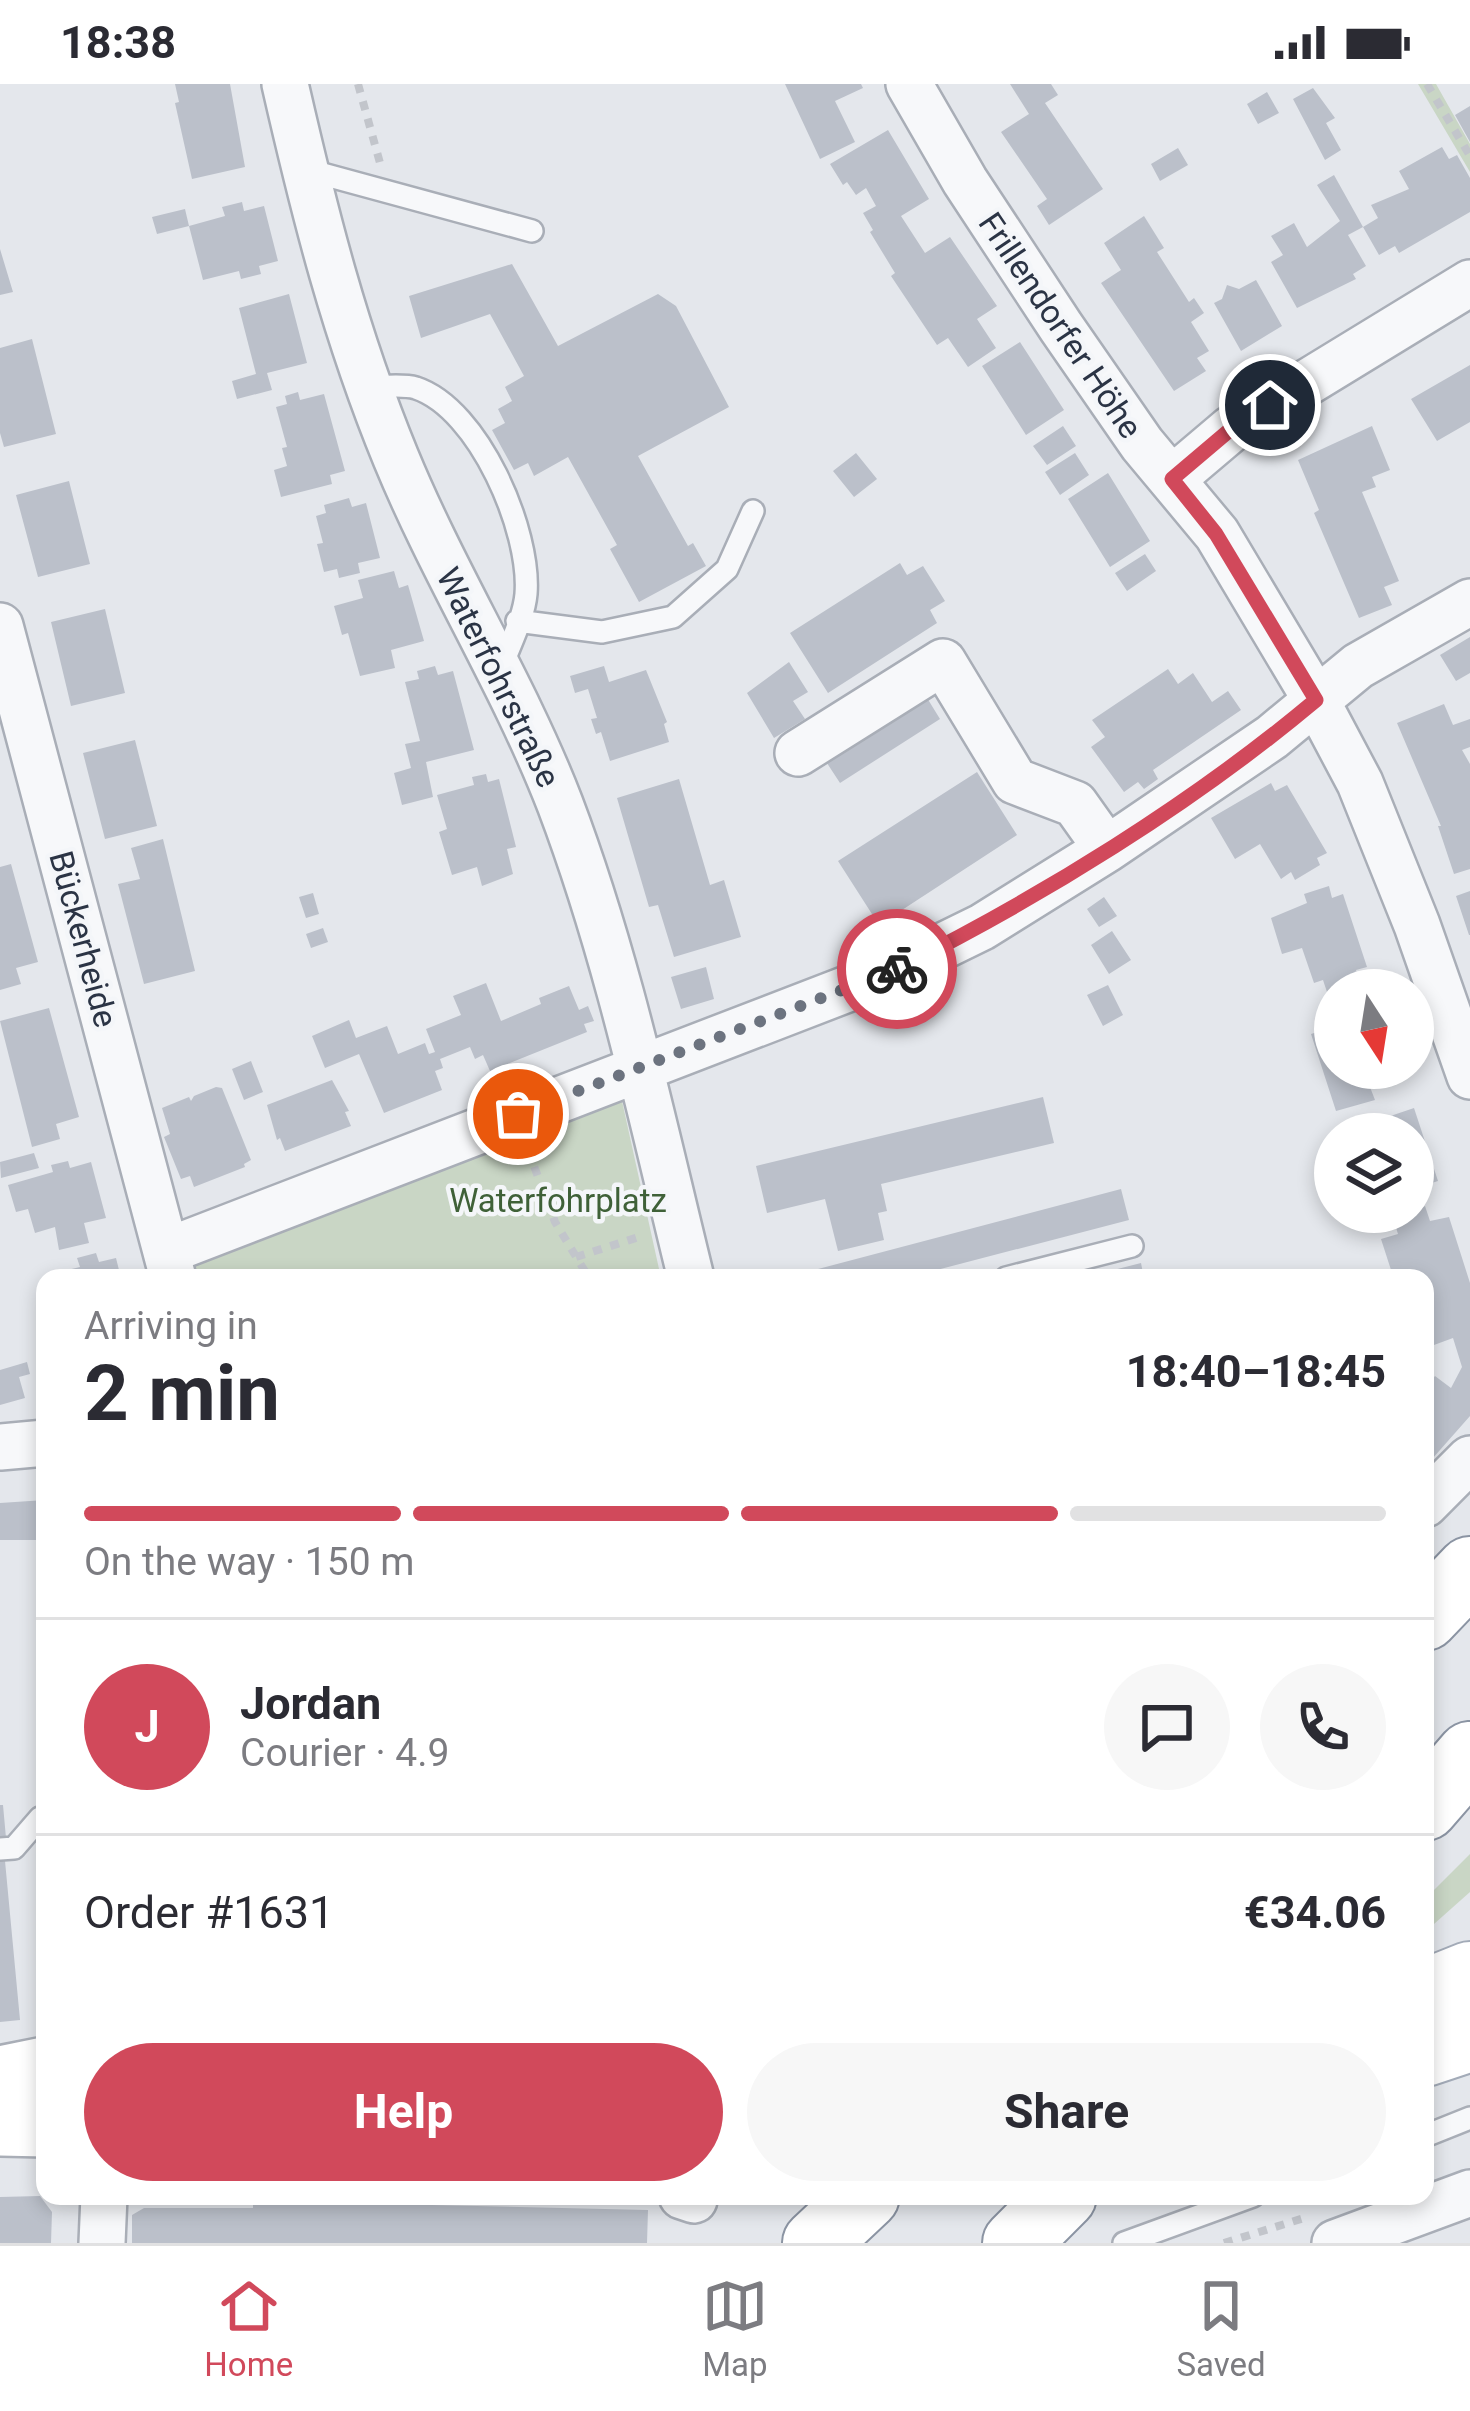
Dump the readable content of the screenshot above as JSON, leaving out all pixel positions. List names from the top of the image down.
{
  "streets": {
    "street": ["Frillendorfer Höhe", "Waterfohrstraße", "Bückerheide"]
  },
  "parks": ["Waterfohrplatz"],
  "north": "bottom",
  "page": {
    "status": "18:38",
    "heading": ["2 min", "Arriving in", "18:40–18:45"],
    "panel": [
      "Jordan",
      "Courier · 4.9",
      "Order #1631",
      "€34.06"
    ],
    "bar": "On the way · 150 m",
    "round": "J",
    "buttons": ["Help", "Share"],
    "tabs": ["Home", "Map", "Saved"]
  }
}
